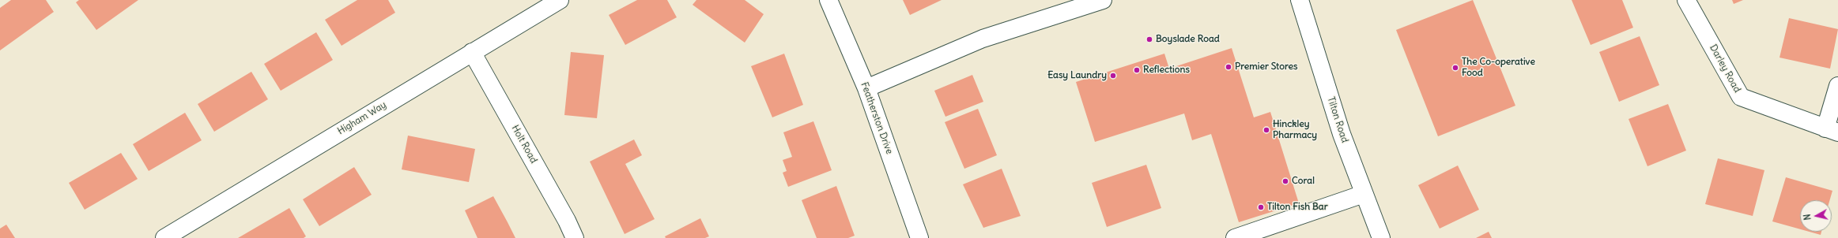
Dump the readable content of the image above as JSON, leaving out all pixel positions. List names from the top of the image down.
{
  "streets": {
    "street": [
      "Darley Road",
      "Higham Way",
      "Featherston Drive",
      "Tilton Road",
      "Holt Road"
    ]
  },
  "crossings": [
    ["Higham Way", "Holt Road"]
  ],
  "places": [
    "Boyslade Road",
    "Premier Stores",
    "The Co-operative Food",
    "Reflections",
    "Easy Laundry",
    "Hinckley Pharmacy",
    "Coral",
    "Tilton Fish Bar"
  ],
  "north": "left"
}
